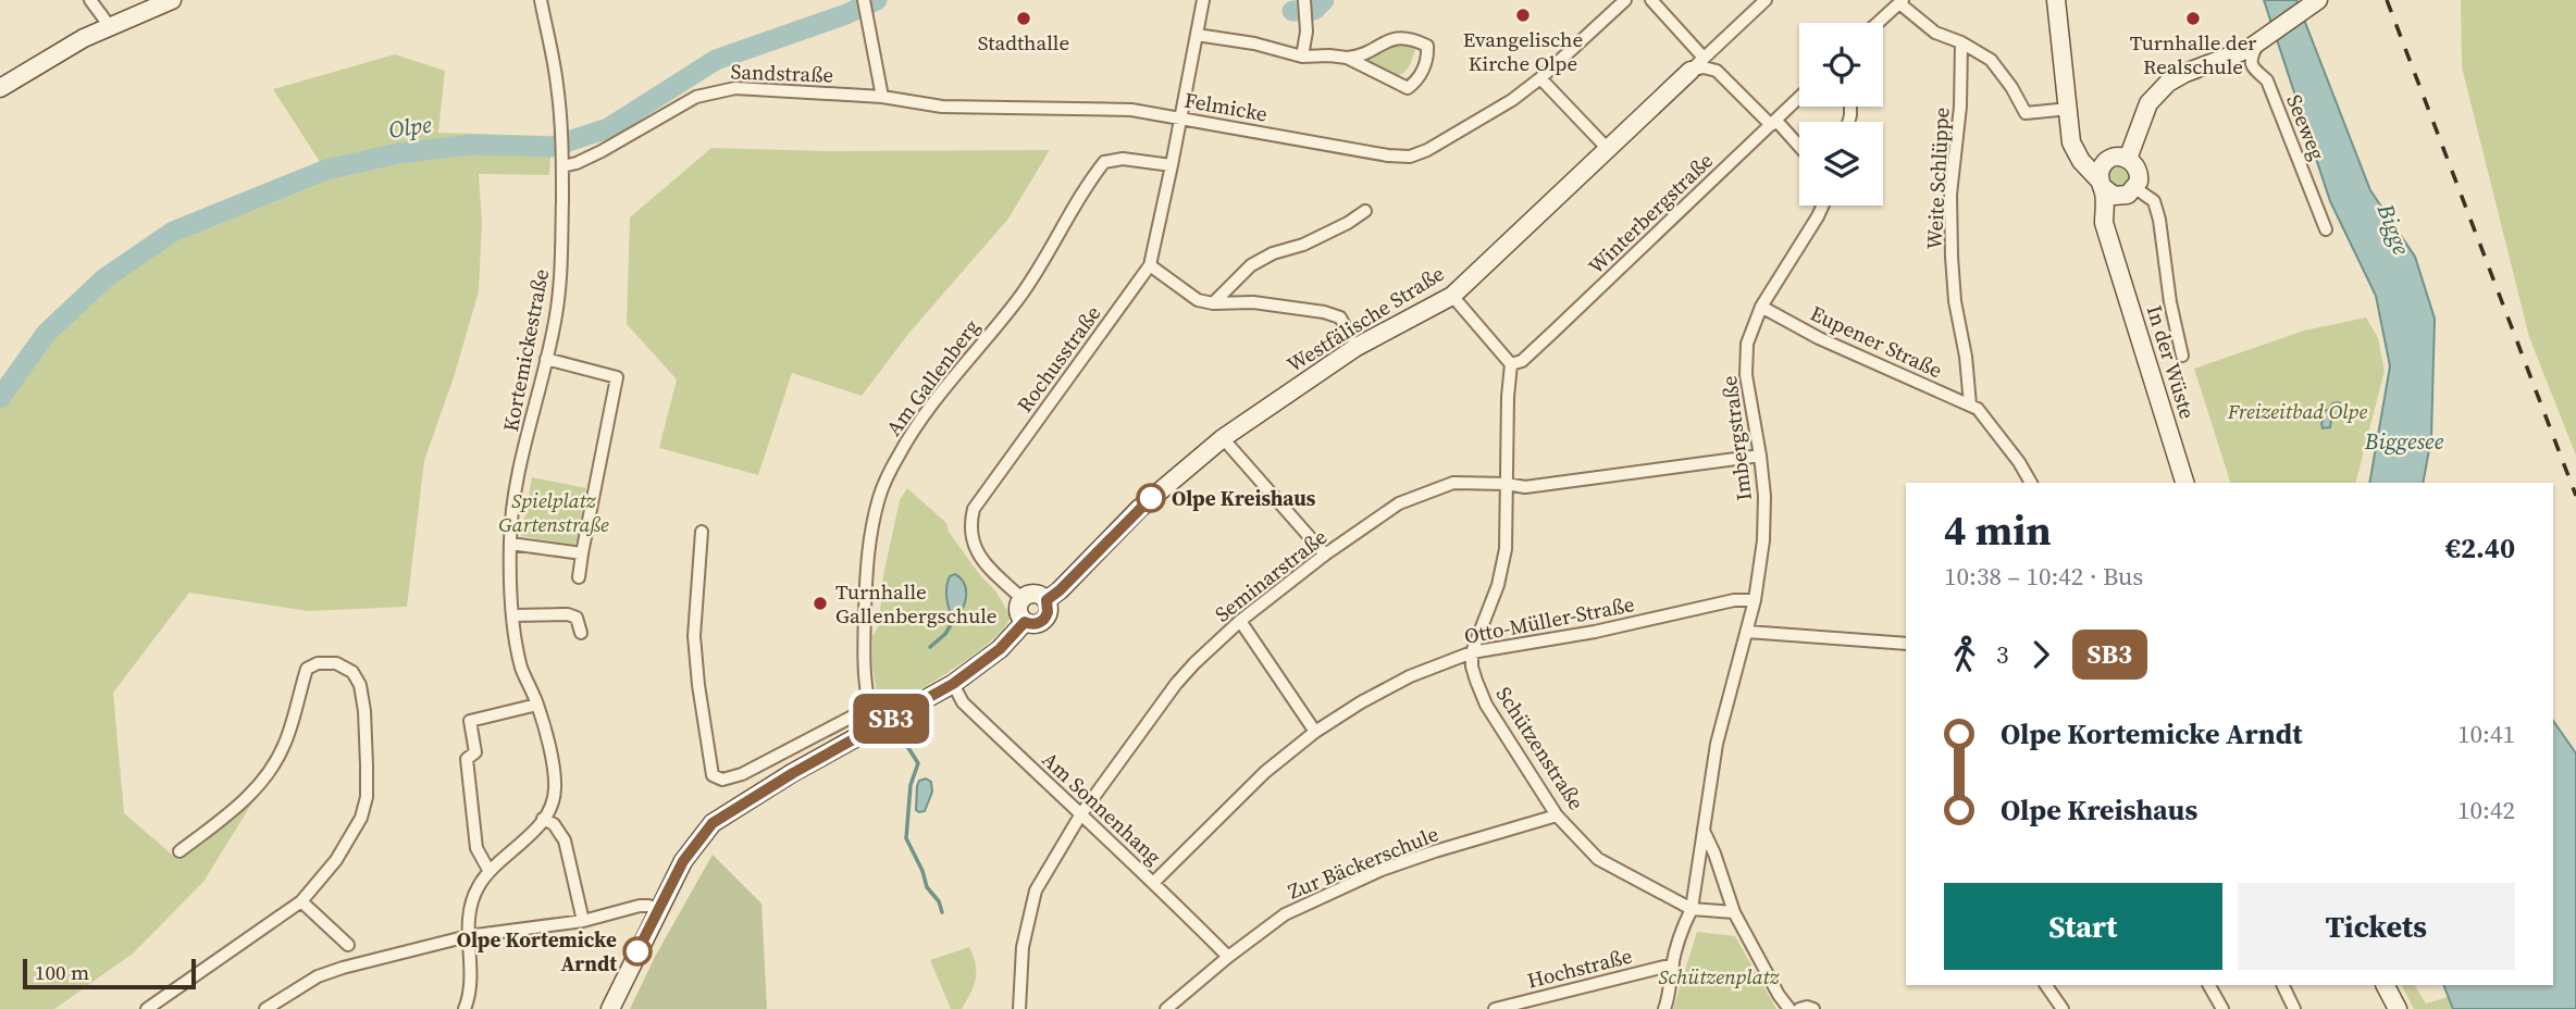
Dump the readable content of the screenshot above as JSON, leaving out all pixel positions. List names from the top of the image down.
{
  "streets": {
    "street": [
      "Sandstraße",
      "Felmicke",
      "Seeweg",
      "Weite Schlüppe",
      "Winterbergstraße",
      "Westfälische Straße",
      "Eupener Straße",
      "Kortemickestraße",
      "Rochusstraße",
      "In der Wüste",
      "Am Gallenberg",
      "Imbergstraße",
      "Seminarstraße",
      "Otto-Müller-Straße",
      "Schützenstraße",
      "Am Sonnenhang",
      "Zur Bäckerschule",
      "Hochstraße"
    ]
  },
  "crossings": [
    ["Sandstraße", "Felmicke"],
    ["Sandstraße", "Kortemickestraße"],
    ["Felmicke", "Rochusstraße"],
    ["Weite Schlüppe", "Eupener Straße"],
    ["Westfälische Straße", "Rochusstraße"],
    ["Eupener Straße", "Imbergstraße"],
    ["Rochusstraße", "Am Gallenberg"],
    ["Imbergstraße", "Seminarstraße"],
    ["Imbergstraße", "Otto-Müller-Straße"],
    ["Imbergstraße", "Schützenstraße"],
    ["Imbergstraße", "Hochstraße"],
    ["Seminarstraße", "Am Sonnenhang"],
    ["Otto-Müller-Straße", "Schützenstraße"],
    ["Otto-Müller-Straße", "Am Sonnenhang"],
    ["Schützenstraße", "Zur Bäckerschule"],
    ["Am Sonnenhang", "Zur Bäckerschule"]
  ],
  "water": ["Olpe", "Bigge", "Biggesee"],
  "parks": ["Freizeitbad Olpe", "Spielplatz Gartenstraße", "Schützenplatz"],
  "places": [
    "Evangelische Kirche Olpe",
    "Stadthalle",
    "Turnhalle der Realschule",
    "Olpe Kreishaus",
    "Turnhalle Gallenbergschule",
    "Olpe Kortemicke Arndt"
  ],
  "lines": ["bus line SB3"],
  "scale_bar": "100 m",
  "page": {
    "on_map": "SB3",
    "heading": ["4 min", "10:38 – 10:42 · Bus", "€2.40"],
    "legs": ["3", "SB3"],
    "list": [
      {
        "name": "Olpe Kortemicke Arndt",
        "value": "10:41"
      },
      {
        "name": "Olpe Kreishaus",
        "value": "10:42"
      }
    ],
    "buttons": ["Start", "Tickets"],
    "scale": "100 m"
  }
}
